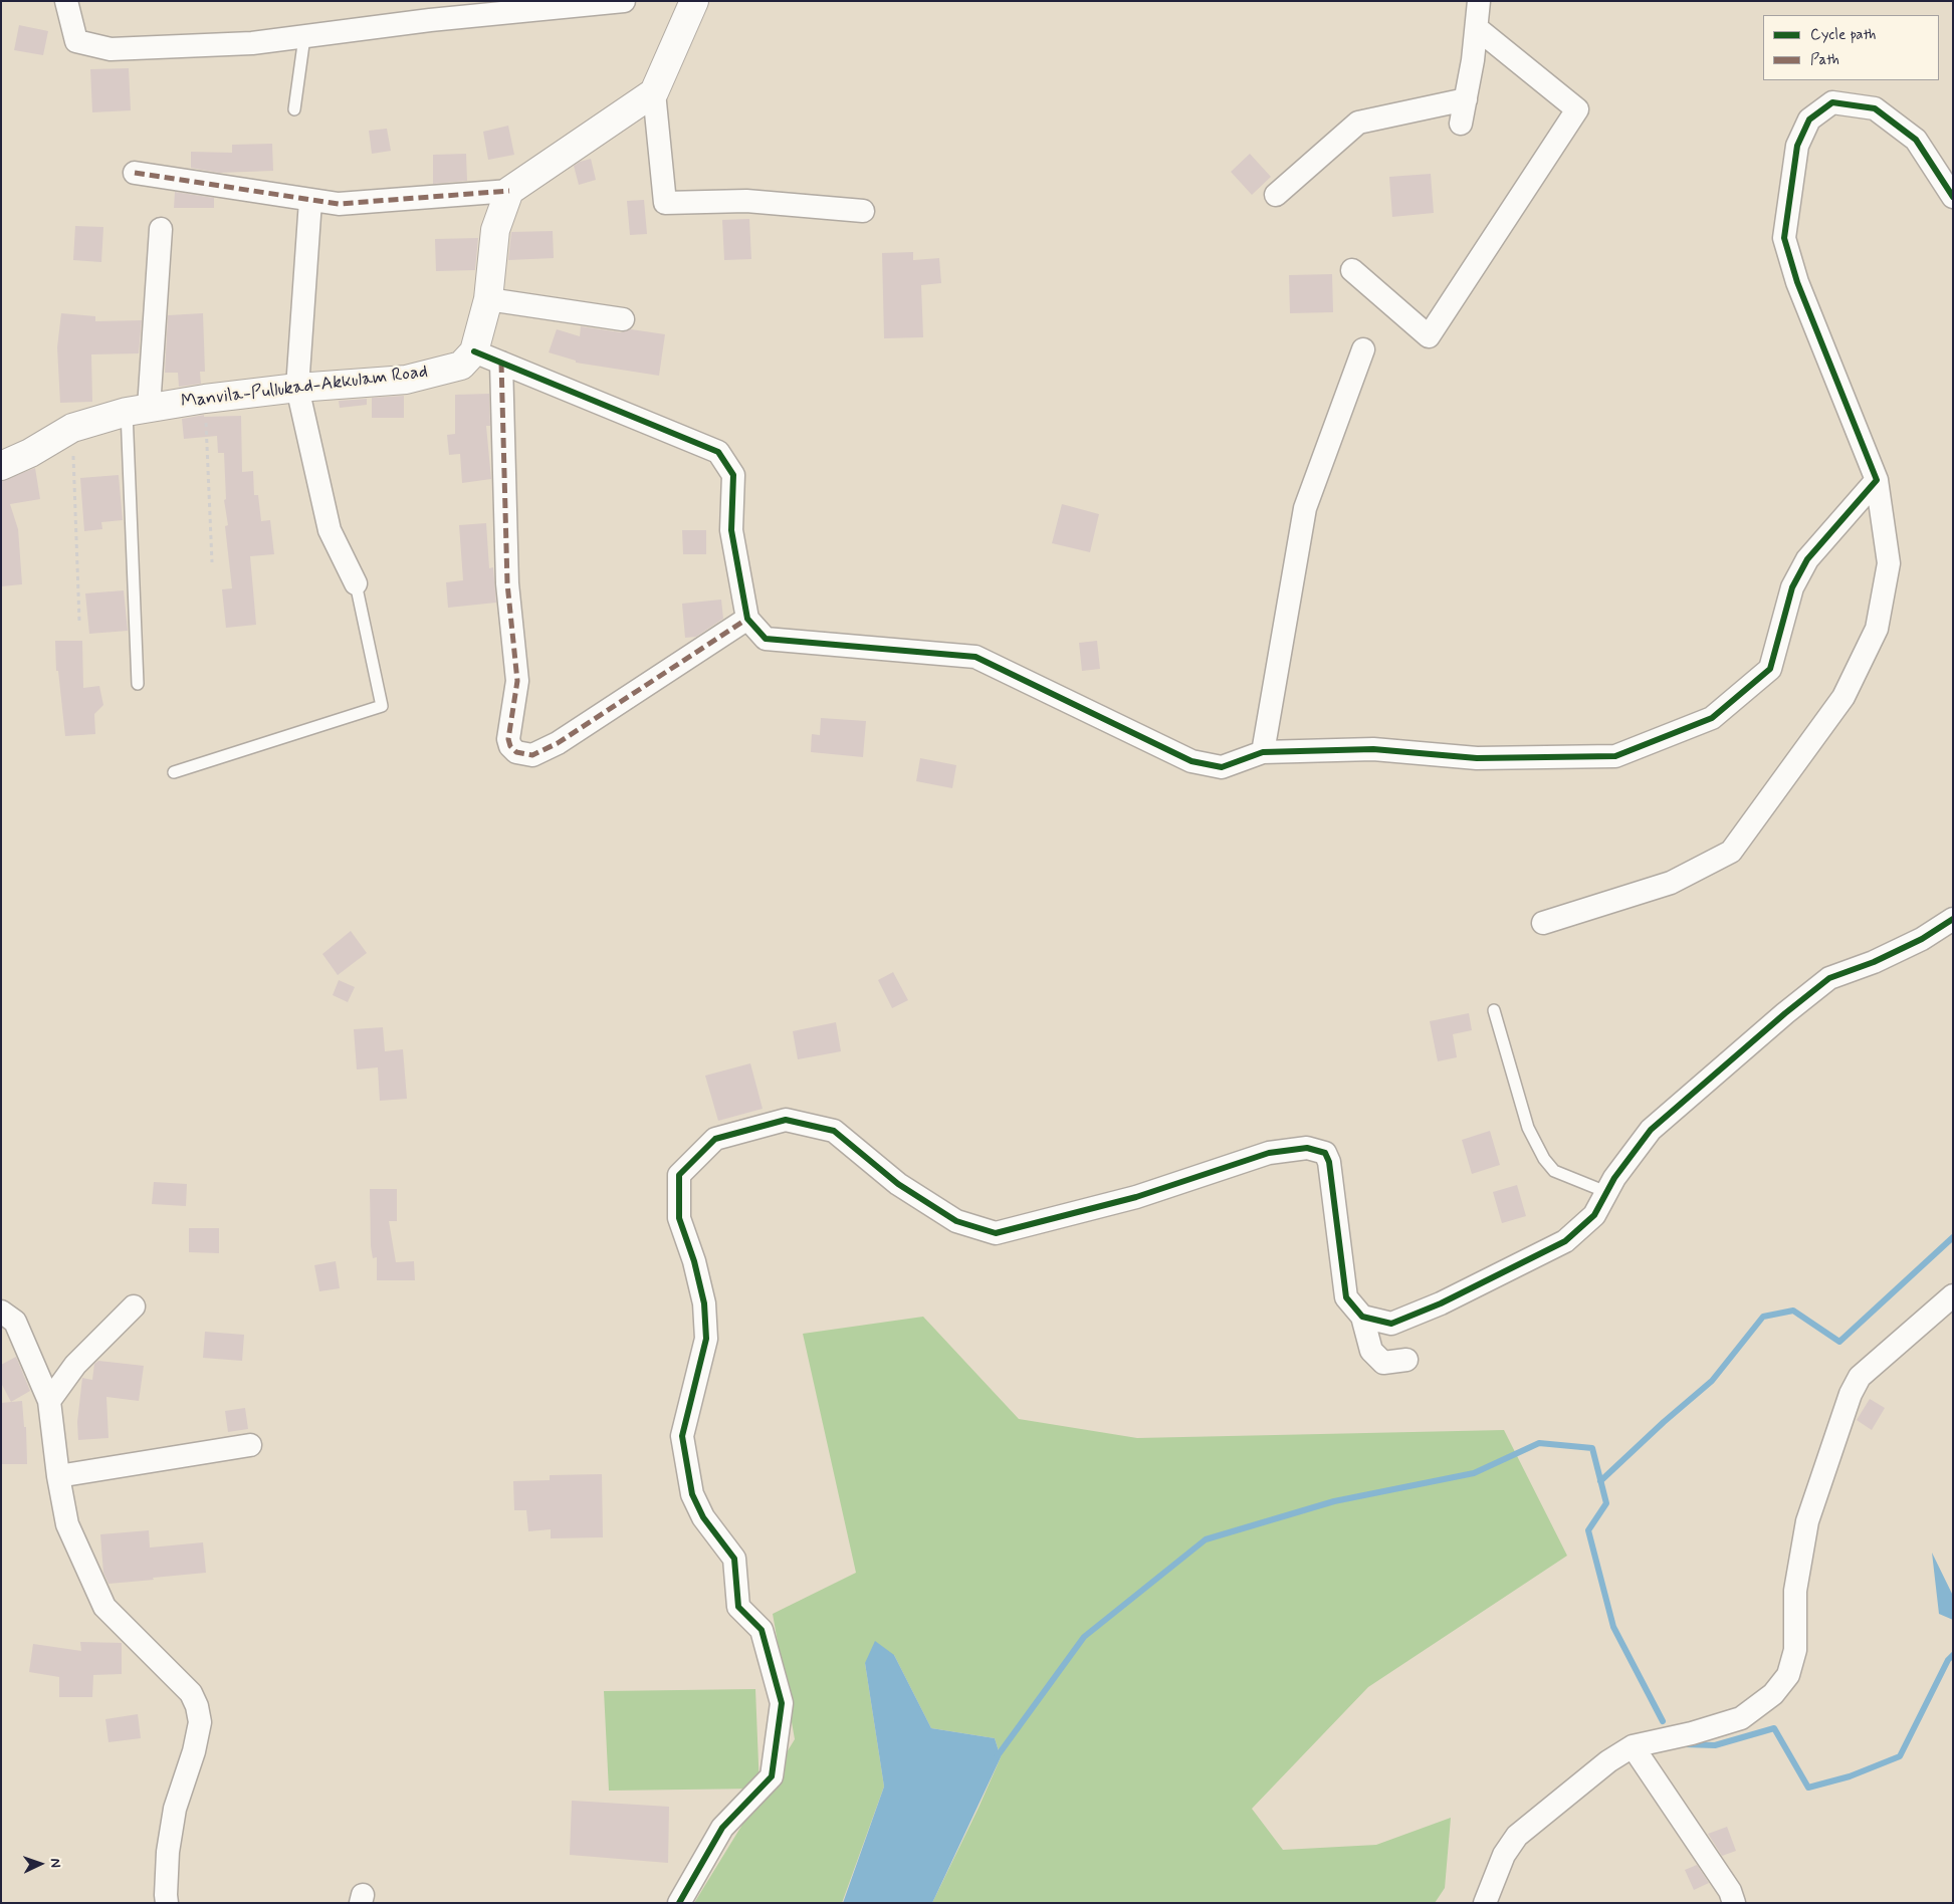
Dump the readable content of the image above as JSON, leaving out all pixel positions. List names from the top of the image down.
{
  "streets": {
    "street": ["Manvila-Pullukad-Akkulam Road"]
  },
  "legend": ["Cycle path", "Path"],
  "north": "right"
}
